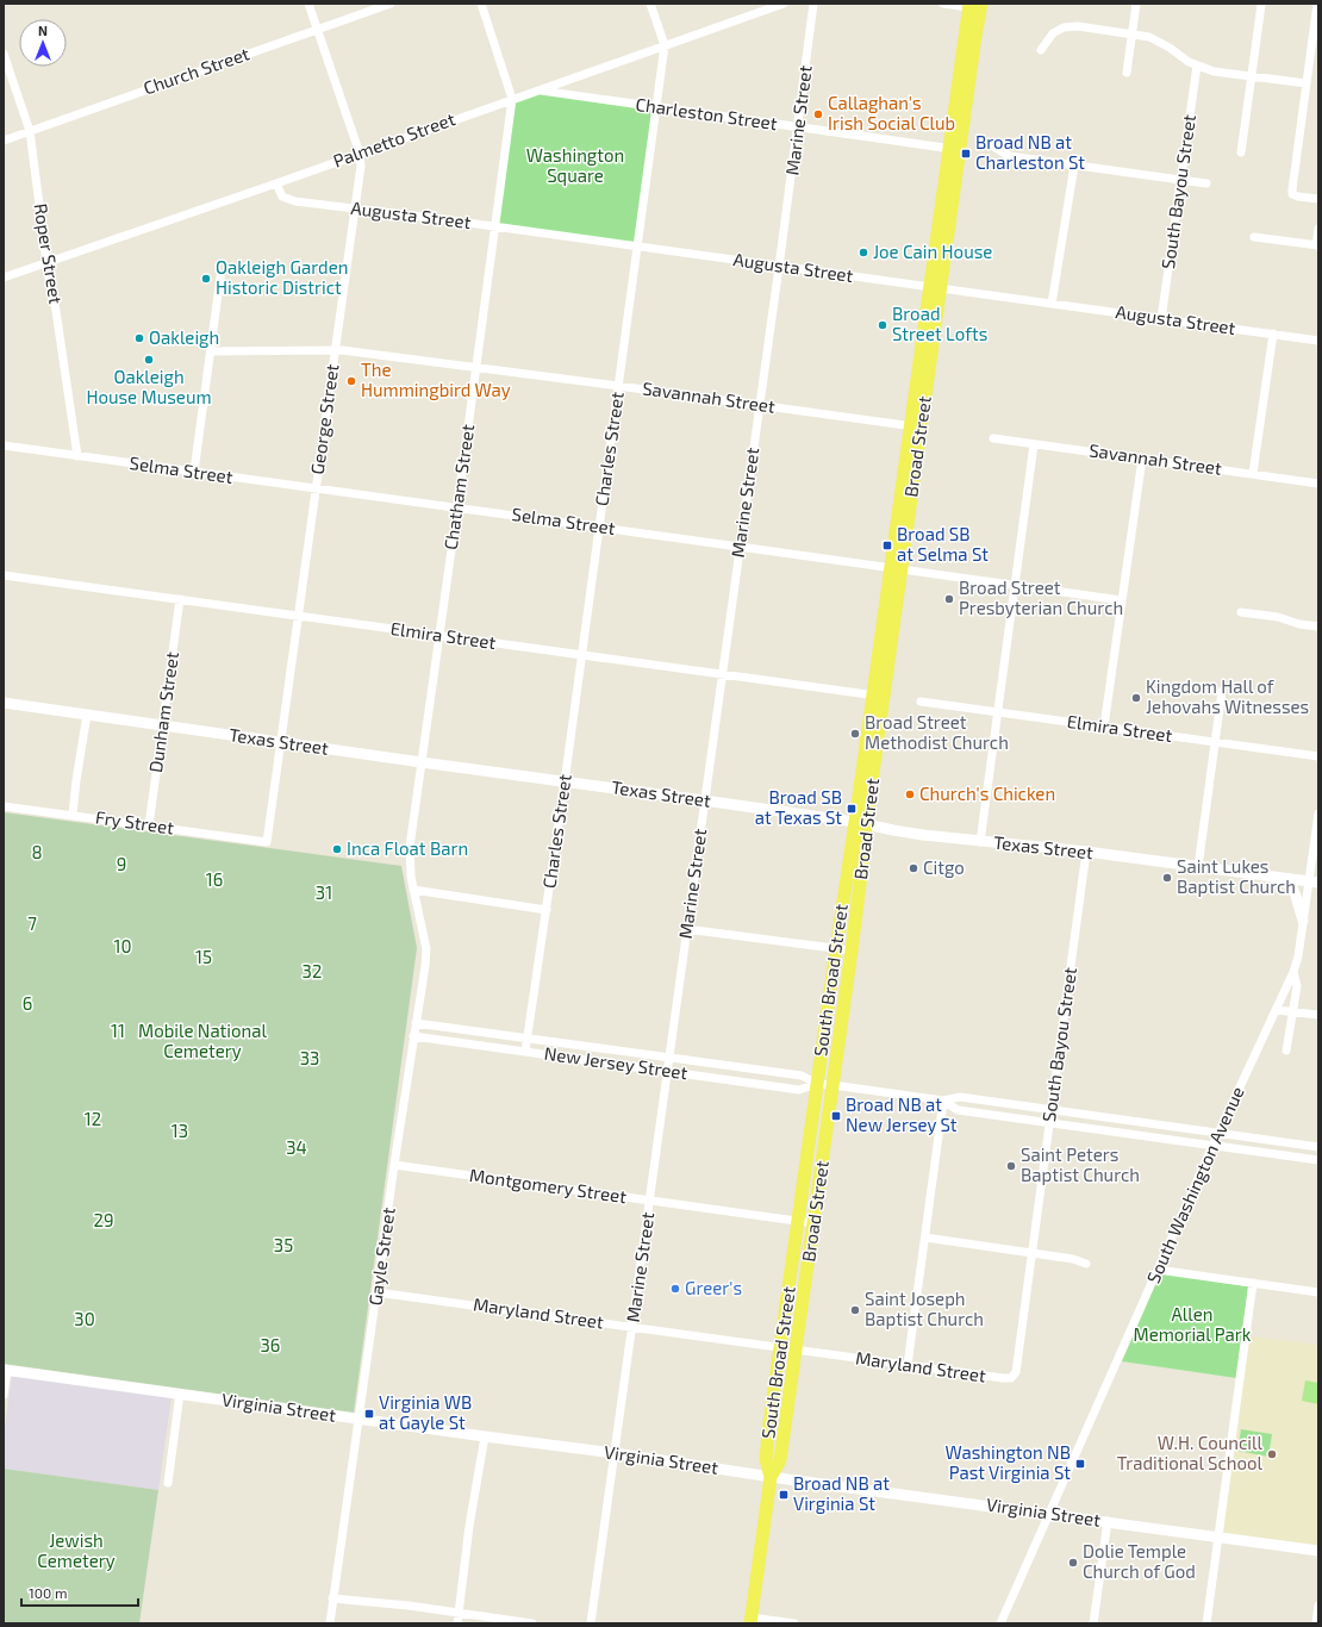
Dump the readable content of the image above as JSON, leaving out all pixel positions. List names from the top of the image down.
{
  "streets": {
    "main road": ["Broad Street", "South Broad Street"],
    "street": [
      "Church Street",
      "Charleston Street",
      "Marine Street",
      "Palmetto Street",
      "South Bayou Street",
      "Augusta Street",
      "Roper Street",
      "Savannah Street",
      "George Street",
      "Charles Street",
      "Selma Street",
      "Chatham Street",
      "Elmira Street",
      "Dunham Street",
      "Texas Street",
      "Fry Street",
      "New Jersey Street",
      "South Washington Avenue",
      "Montgomery Street",
      "Gayle Street",
      "Maryland Street",
      "Virginia Street"
    ]
  },
  "crossings": [
    ["Church Street", "Roper Street"],
    ["Church Street", "George Street"],
    ["Charleston Street", "Marine Street"],
    ["Charleston Street", "Palmetto Street"],
    ["Charleston Street", "Broad Street"],
    ["Charleston Street", "Charles Street"],
    ["Marine Street", "Augusta Street"],
    ["Marine Street", "Savannah Street"],
    ["Marine Street", "Selma Street"],
    ["Marine Street", "Elmira Street"],
    ["Marine Street", "Texas Street"],
    ["Marine Street", "New Jersey Street"],
    ["Marine Street", "Montgomery Street"],
    ["Marine Street", "Maryland Street"],
    ["Marine Street", "Virginia Street"],
    ["Palmetto Street", "Augusta Street"],
    ["Palmetto Street", "Roper Street"],
    ["Palmetto Street", "George Street"],
    ["Palmetto Street", "Charles Street"],
    ["Palmetto Street", "Chatham Street"],
    ["South Bayou Street", "Augusta Street"],
    ["South Bayou Street", "Texas Street"],
    ["South Bayou Street", "New Jersey Street"],
    ["South Bayou Street", "Maryland Street"],
    ["Augusta Street", "George Street"],
    ["Augusta Street", "Broad Street"],
    ["Augusta Street", "Charles Street"],
    ["Augusta Street", "Chatham Street"],
    ["Roper Street", "Selma Street"],
    ["Savannah Street", "George Street"],
    ["Savannah Street", "Broad Street"],
    ["Savannah Street", "Charles Street"],
    ["Savannah Street", "Chatham Street"],
    ["George Street", "Selma Street"],
    ["George Street", "Elmira Street"],
    ["George Street", "Texas Street"],
    ["George Street", "Fry Street"],
    ["Broad Street", "Selma Street"],
    ["Broad Street", "Elmira Street"],
    ["Broad Street", "Texas Street"],
    ["Broad Street", "South Broad Street"],
    ["Broad Street", "New Jersey Street"],
    ["Broad Street", "Montgomery Street"],
    ["Broad Street", "Maryland Street"],
    ["Broad Street", "Virginia Street"],
    ["Charles Street", "Selma Street"],
    ["Charles Street", "Elmira Street"],
    ["Charles Street", "Texas Street"],
    ["Charles Street", "New Jersey Street"],
    ["Selma Street", "Chatham Street"],
    ["Chatham Street", "Elmira Street"],
    ["Chatham Street", "Texas Street"],
    ["Chatham Street", "Gayle Street"],
    ["Elmira Street", "Dunham Street"],
    ["Dunham Street", "Texas Street"],
    ["Dunham Street", "Fry Street"],
    ["Texas Street", "South Broad Street"],
    ["Texas Street", "South Washington Avenue"],
    ["South Broad Street", "New Jersey Street"],
    ["South Broad Street", "Montgomery Street"],
    ["South Broad Street", "Maryland Street"],
    ["South Broad Street", "Virginia Street"],
    ["New Jersey Street", "South Washington Avenue"],
    ["New Jersey Street", "Gayle Street"],
    ["South Washington Avenue", "Virginia Street"],
    ["Montgomery Street", "Gayle Street"],
    ["Gayle Street", "Maryland Street"],
    ["Gayle Street", "Virginia Street"]
  ],
  "parks": [
    "Washington Square",
    "8",
    "9",
    "16",
    "31",
    "7",
    "10",
    "15",
    "32",
    "6",
    "11",
    "Mobile National Cemetery",
    "33",
    "12",
    "13",
    "34",
    "29",
    "35",
    "Allen Memorial Park",
    "30",
    "36",
    "Jewish Cemetery"
  ],
  "places": {
    "other": [
      "Callaghan's Irish Social Club",
      "Joe Cain House",
      "Oakleigh Garden Historic District",
      "Broad Street Lofts",
      "Oakleigh",
      "Oakleigh House Museum",
      "The Hummingbird Way",
      "Broad Street Presbyterian Church",
      "Kingdom Hall of Jehovahs Witnesses",
      "Broad Street Methodist Church",
      "Church's Chicken",
      "Inca Float Barn",
      "Citgo",
      "Saint Lukes Baptist Church",
      "Saint Peters Baptist Church",
      "Greer's",
      "Saint Joseph Baptist Church",
      "W.H. Councill Traditional School",
      "Dolie Temple Church of God"
    ],
    "transit": [
      "Broad NB at Charleston St",
      "Broad SB at Selma St",
      "Broad SB at Texas St",
      "Broad NB at New Jersey St",
      "Virginia WB at Gayle St",
      "Washington NB Past Virginia St",
      "Broad NB at Virginia St"
    ]
  },
  "scale_bar": "100 m",
  "north": "top"
}
